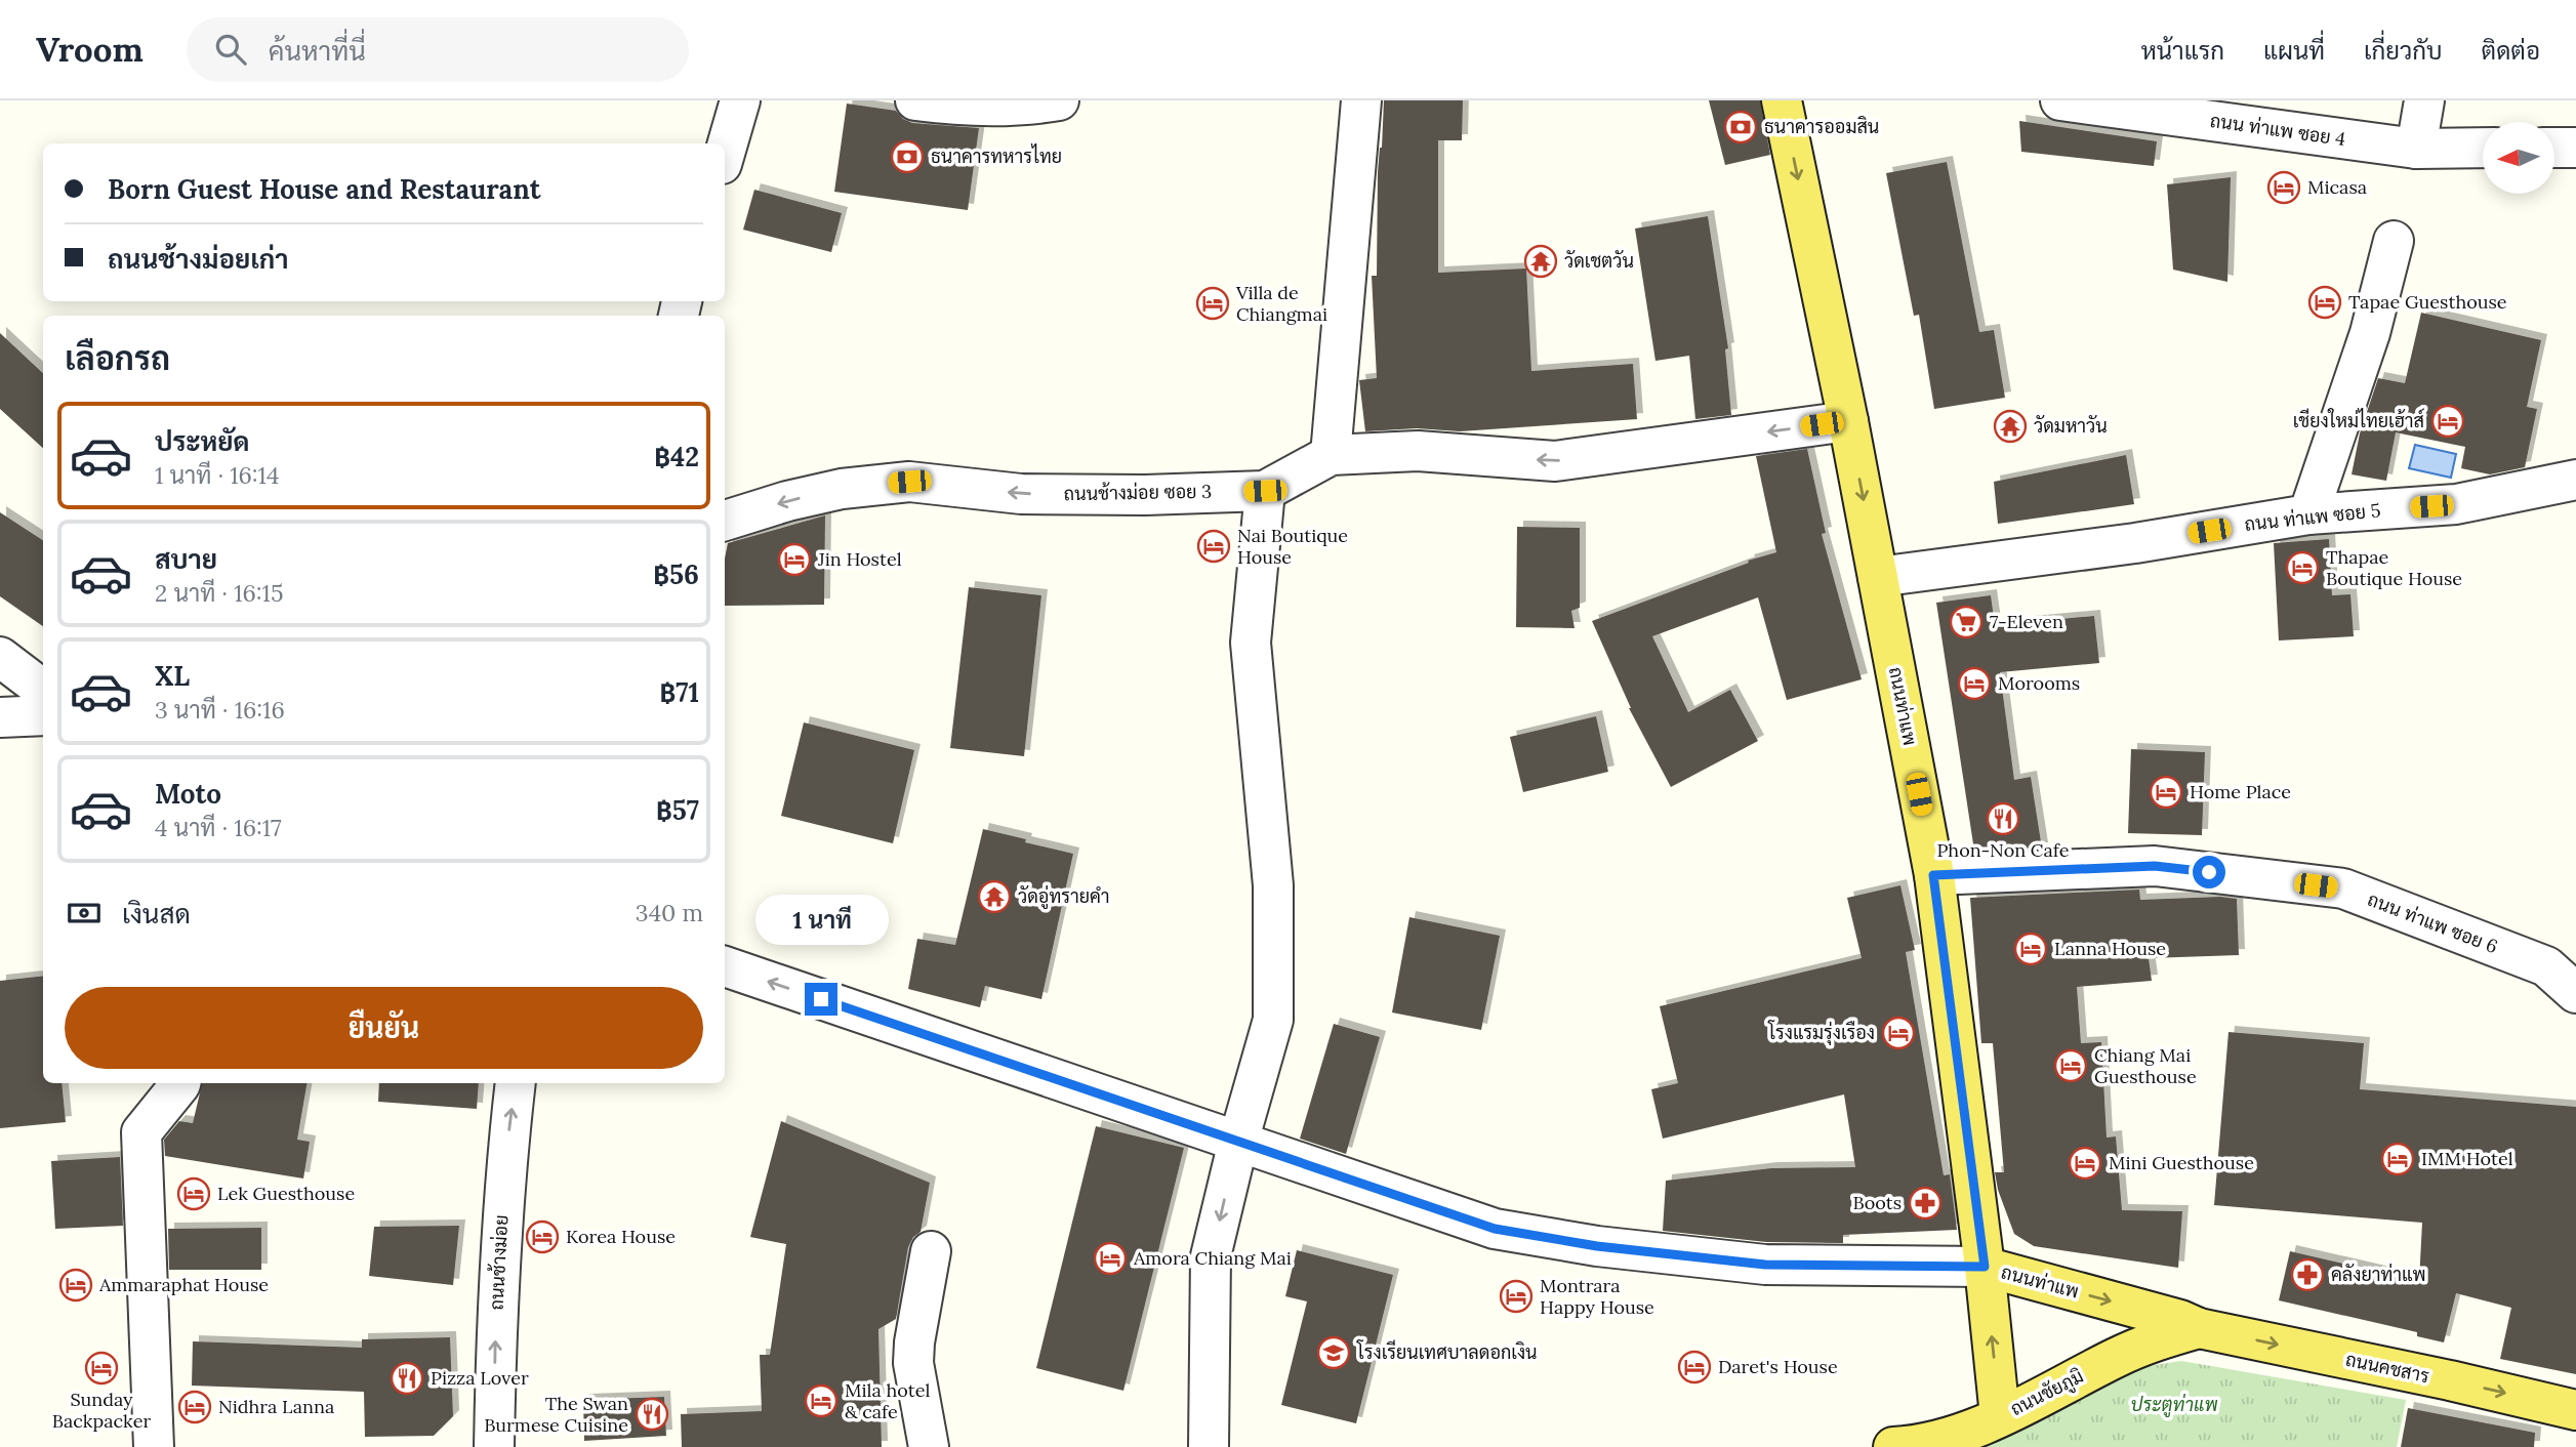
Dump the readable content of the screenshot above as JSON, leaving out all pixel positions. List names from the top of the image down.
{
  "streets": {
    "main road": ["ถนนท่าแพ", "ถนนคชสาร", "ถนนชัยภูมิ"],
    "street": [
      "ถนน ท่าแพ ซอย 4",
      "ถนนช้างม่อย ซอย 3",
      "ถนน ท่าแพ ซอย 5",
      "ถนน ท่าแพ ซอย 6",
      "ถนนช้างม่อย"
    ]
  },
  "crossings": [
    ["ถนนช้างม่อย ซอย 3", "ถนนท่าแพ"],
    ["ถนน ท่าแพ ซอย 5", "ถนนท่าแพ"],
    ["ถนนท่าแพ", "ถนน ท่าแพ ซอย 6"],
    ["ถนนท่าแพ", "ถนนคชสาร"],
    ["ถนนท่าแพ", "ถนนชัยภูมิ"],
    ["ถนนคชสาร", "ถนนชัยภูมิ"]
  ],
  "one_way": ["ถนนช้างม่อย ซอย 3", "ถนนท่าแพ", "ถนนคชสาร"],
  "parks": ["ประตูท่าแพ"],
  "places": {
    "bank": ["ธนาคารออมสิน", "ธนาคารทหารไทย"],
    "hotel": [
      "Micasa",
      "Tapae Guesthouse",
      "Villa de Chiangmai",
      "เชียงใหม่ไทยเฮ้าส์",
      "Nai Boutique House",
      "Jin Hostel",
      "Thapae Boutique House",
      "Morooms",
      "Home Place",
      "Lanna House",
      "โรงแรมรุ่งเรือง",
      "Chiang Mai Guesthouse",
      "IMM Hotel",
      "Mini Guesthouse",
      "Lek Guesthouse",
      "Korea House",
      "Amora Chiang Mai",
      "Ammaraphat House",
      "Montrara Happy House",
      "Daret's House",
      "Sunday Backpacker",
      "Mila hotel & cafe",
      "Nidhra Lanna"
    ],
    "temple": ["วัดเชตวัน", "วัดมหาวัน", "วัดอู่ทรายคำ"],
    "supermarket": ["7-Eleven"],
    "restaurant": ["Phon-Non Cafe", "Pizza Lover", "The Swan Burmese Cuisine"],
    "pharmacy": ["Boots", "คลังยาท่าแพ"],
    "school or university": ["โรงเรียนเทศบาลดอกเงิน"]
  },
  "north": "left",
  "page": {
    "header": "Vroom",
    "search": "ค้นหาที่นี่",
    "nav": [
      "หน้าแรก",
      "แผนที่",
      "เกี่ยวกับ",
      "ติดต่อ"
    ],
    "banner": ["Born Guest House and Restaurant", "ถนนช้างม่อยเก่า"],
    "heading": "เลือกรถ",
    "list": [
      {
        "name": "ประหยัด",
        "note": "1 นาที · 16:14",
        "value": "฿42"
      },
      {
        "name": "สบาย",
        "note": "2 นาที · 16:15",
        "value": "฿56"
      },
      {
        "name": "XL",
        "note": "3 นาที · 16:16",
        "value": "฿71"
      },
      {
        "name": "Moto",
        "note": "4 นาที · 16:17",
        "value": "฿57"
      }
    ],
    "pay": ["เงินสด", "340 m"],
    "bubble": "1 นาที",
    "buttons": "ยืนยัน"
  }
}
